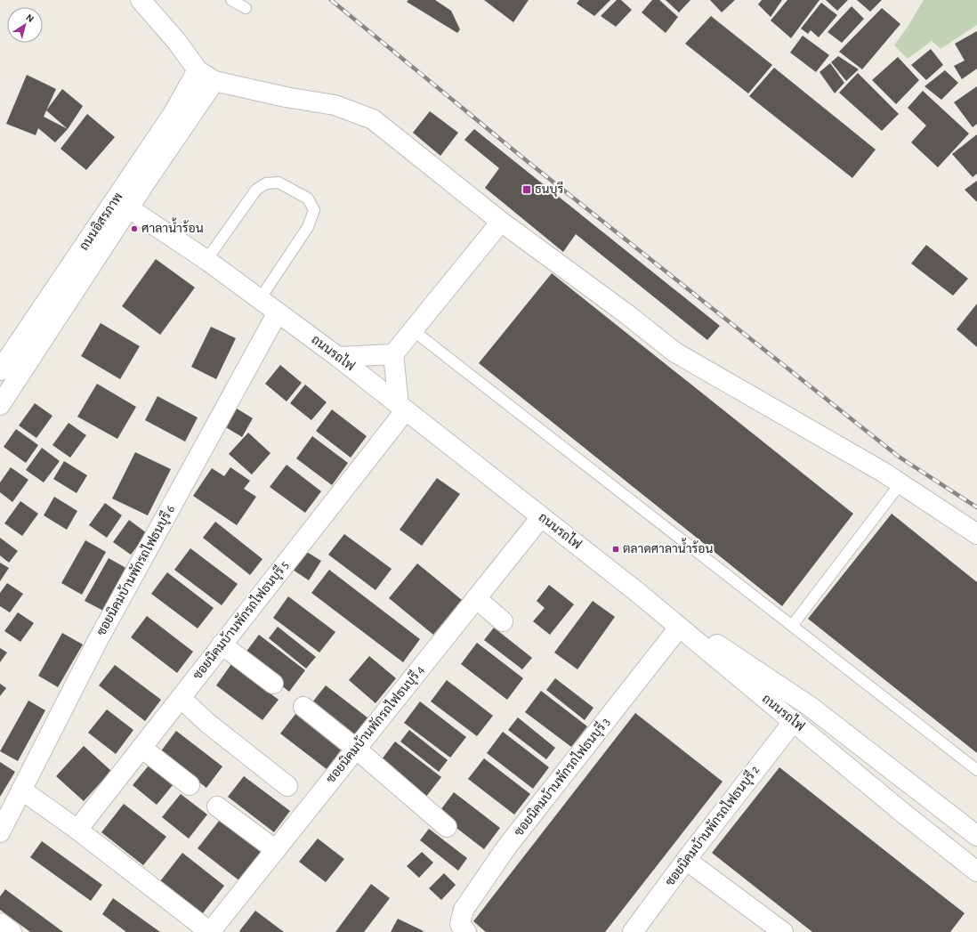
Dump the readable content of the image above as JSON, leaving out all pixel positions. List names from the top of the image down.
{
  "streets": {
    "street": [
      "ถนนอิสรภาพ",
      "ถนนรถไฟ",
      "ซอยนิคมบ้านพักรถไฟธนบุรี 6",
      "ซอยนิคมบ้านพักรถไฟธนบุรี 5",
      "ซอยนิคมบ้านพักรถไฟธนบุรี 4",
      "ซอยนิคมบ้านพักรถไฟธนบุรี 3",
      "ซอยนิคมบ้านพักรถไฟธนบุรี 2"
    ]
  },
  "crossings": [
    ["ถนนอิสรภาพ", "ถนนรถไฟ"],
    ["ถนนรถไฟ", "ซอยนิคมบ้านพักรถไฟธนบุรี 6"],
    ["ถนนรถไฟ", "ซอยนิคมบ้านพักรถไฟธนบุรี 5"],
    ["ถนนรถไฟ", "ซอยนิคมบ้านพักรถไฟธนบุรี 4"],
    ["ถนนรถไฟ", "ซอยนิคมบ้านพักรถไฟธนบุรี 3"],
    ["ถนนรถไฟ", "ซอยนิคมบ้านพักรถไฟธนบุรี 2"]
  ],
  "places": {
    "transit": ["ธนบุรี", "ตลาดศาลาน้ำร้อน"],
    "other": ["ศาลาน้ำร้อน"]
  },
  "north": "top right"
}
